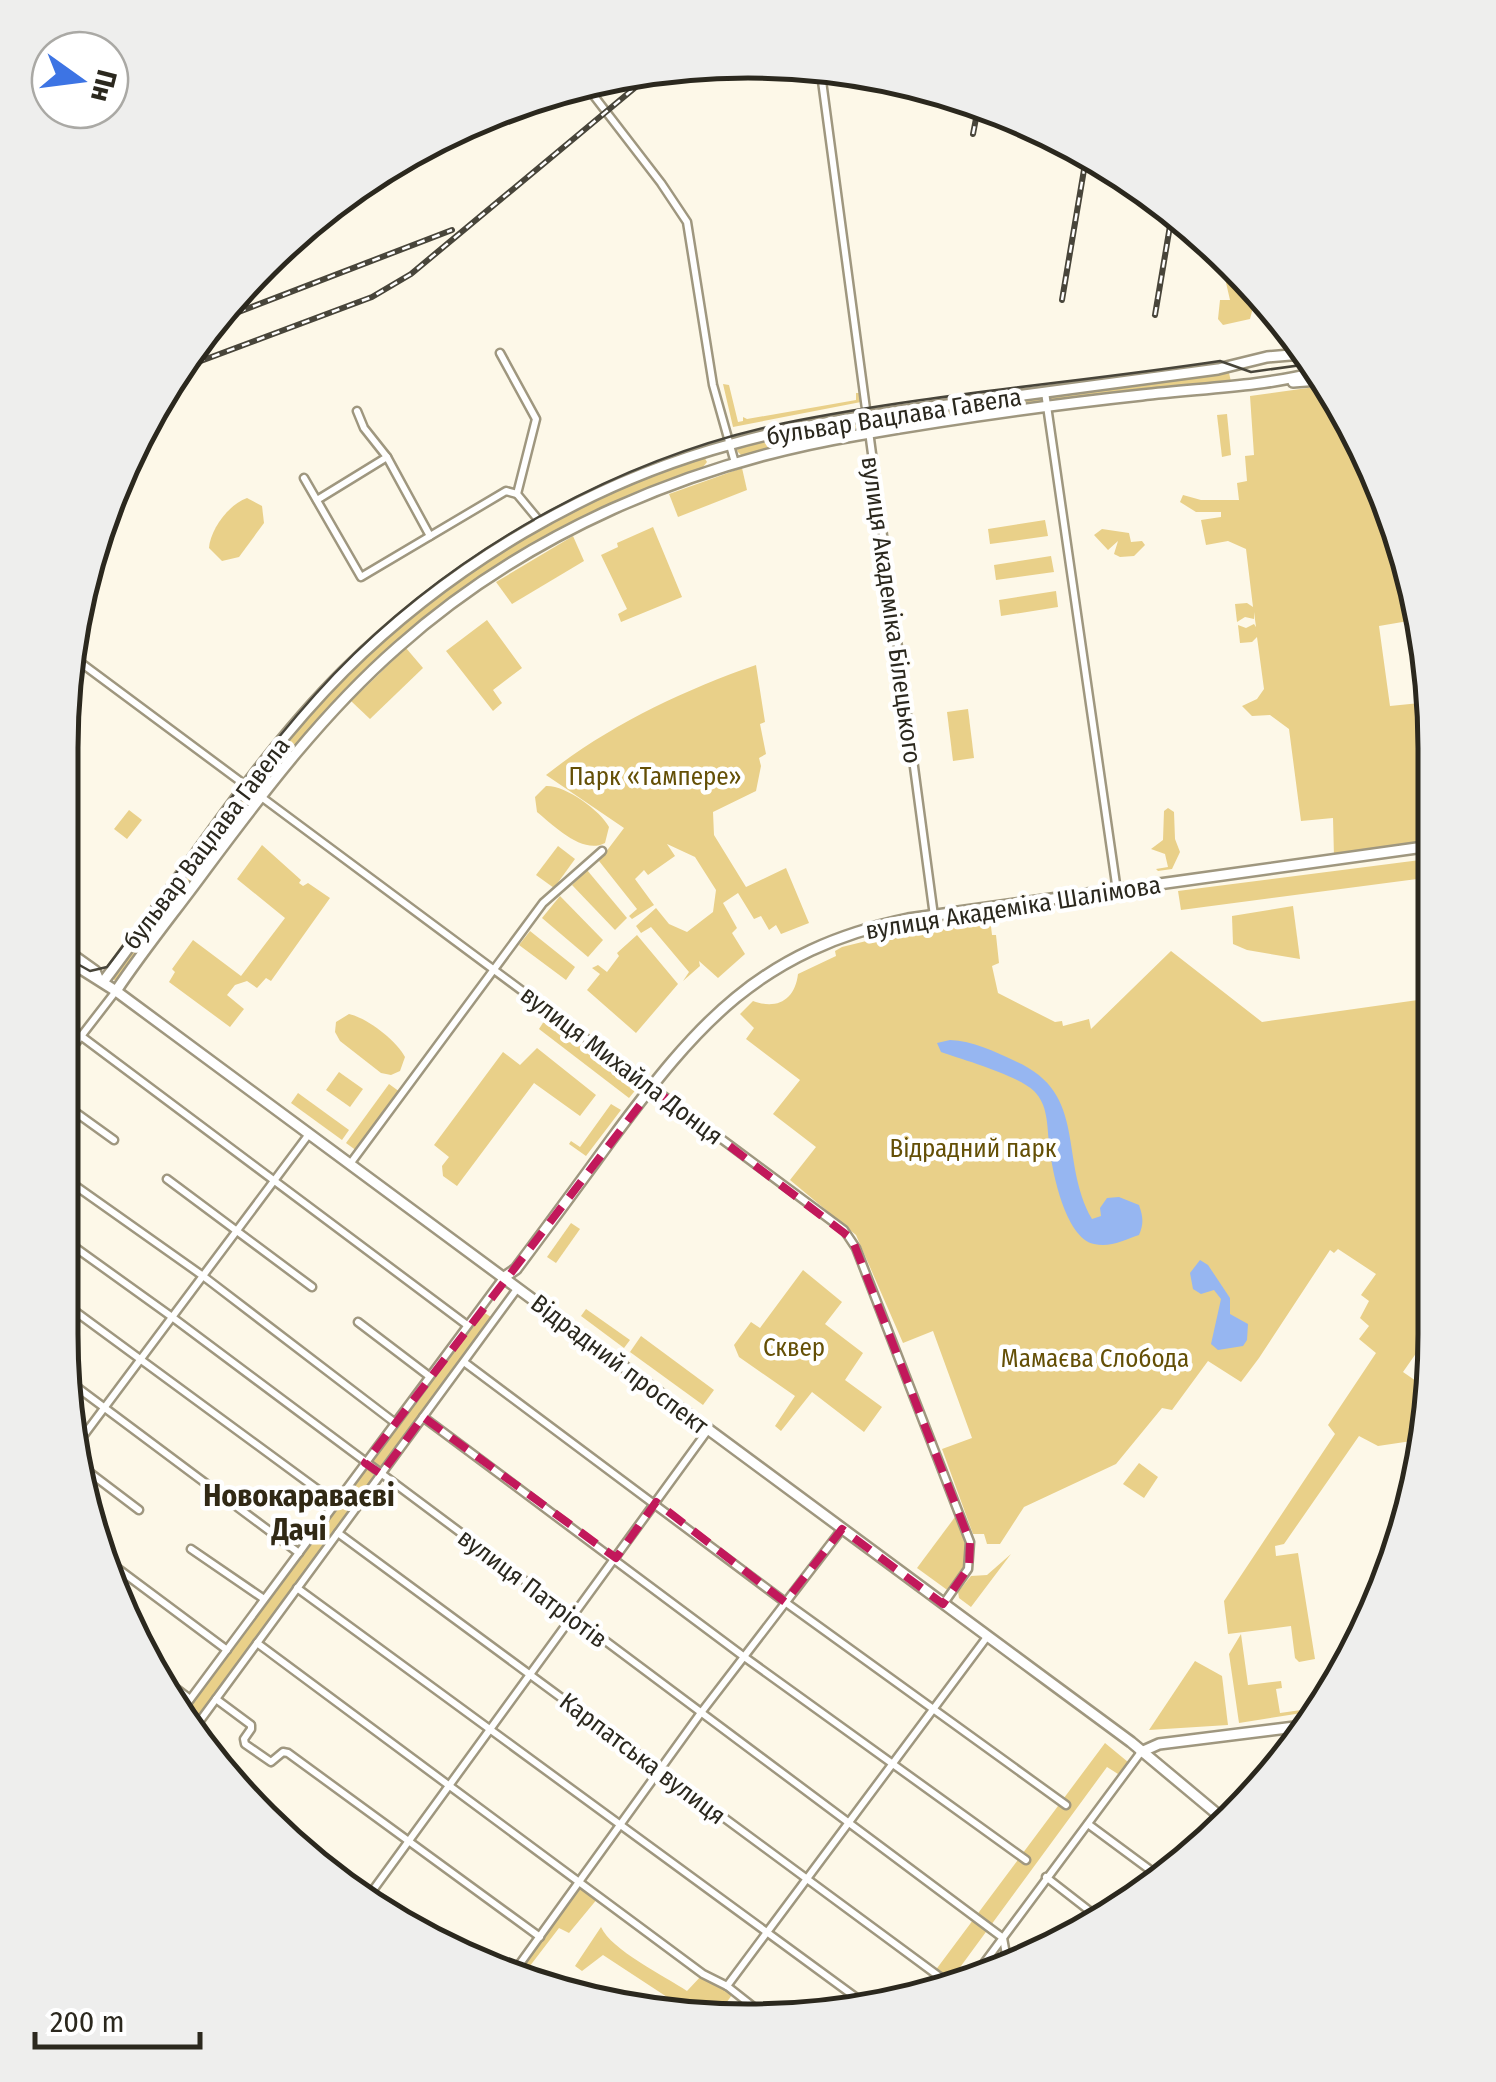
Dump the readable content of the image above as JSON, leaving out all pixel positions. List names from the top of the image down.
{
  "streets": {
    "main road": ["бульвар Вацлава Гавела", "вулиця Академіка Шалімова", "Відрадний проспект"],
    "street": [
      "вулиця Академіка Білецького",
      "вулиця Михайла Донця",
      "вулиця Патріотів",
      "Карпатська вулиця"
    ]
  },
  "crossings": [
    ["бульвар Вацлава Гавела", "вулиця Академіка Білецького"],
    ["бульвар Вацлава Гавела", "вулиця Михайла Донця"],
    ["бульвар Вацлава Гавела", "Відрадний проспект"],
    ["вулиця Академіка Білецького", "вулиця Академіка Шалімова"],
    ["вулиця Академіка Шалімова", "вулиця Михайла Донця"],
    ["вулиця Академіка Шалімова", "Відрадний проспект"],
    ["вулиця Михайла Донця", "Відрадний проспект"]
  ],
  "districts": ["Новокараваєві Дачі"],
  "parks": [
    "Парк «Тампере»",
    "Відрадний парк",
    "Сквер",
    "Мамаєва Слобода"
  ],
  "scale_bar": "200 m",
  "north": "right"
}
